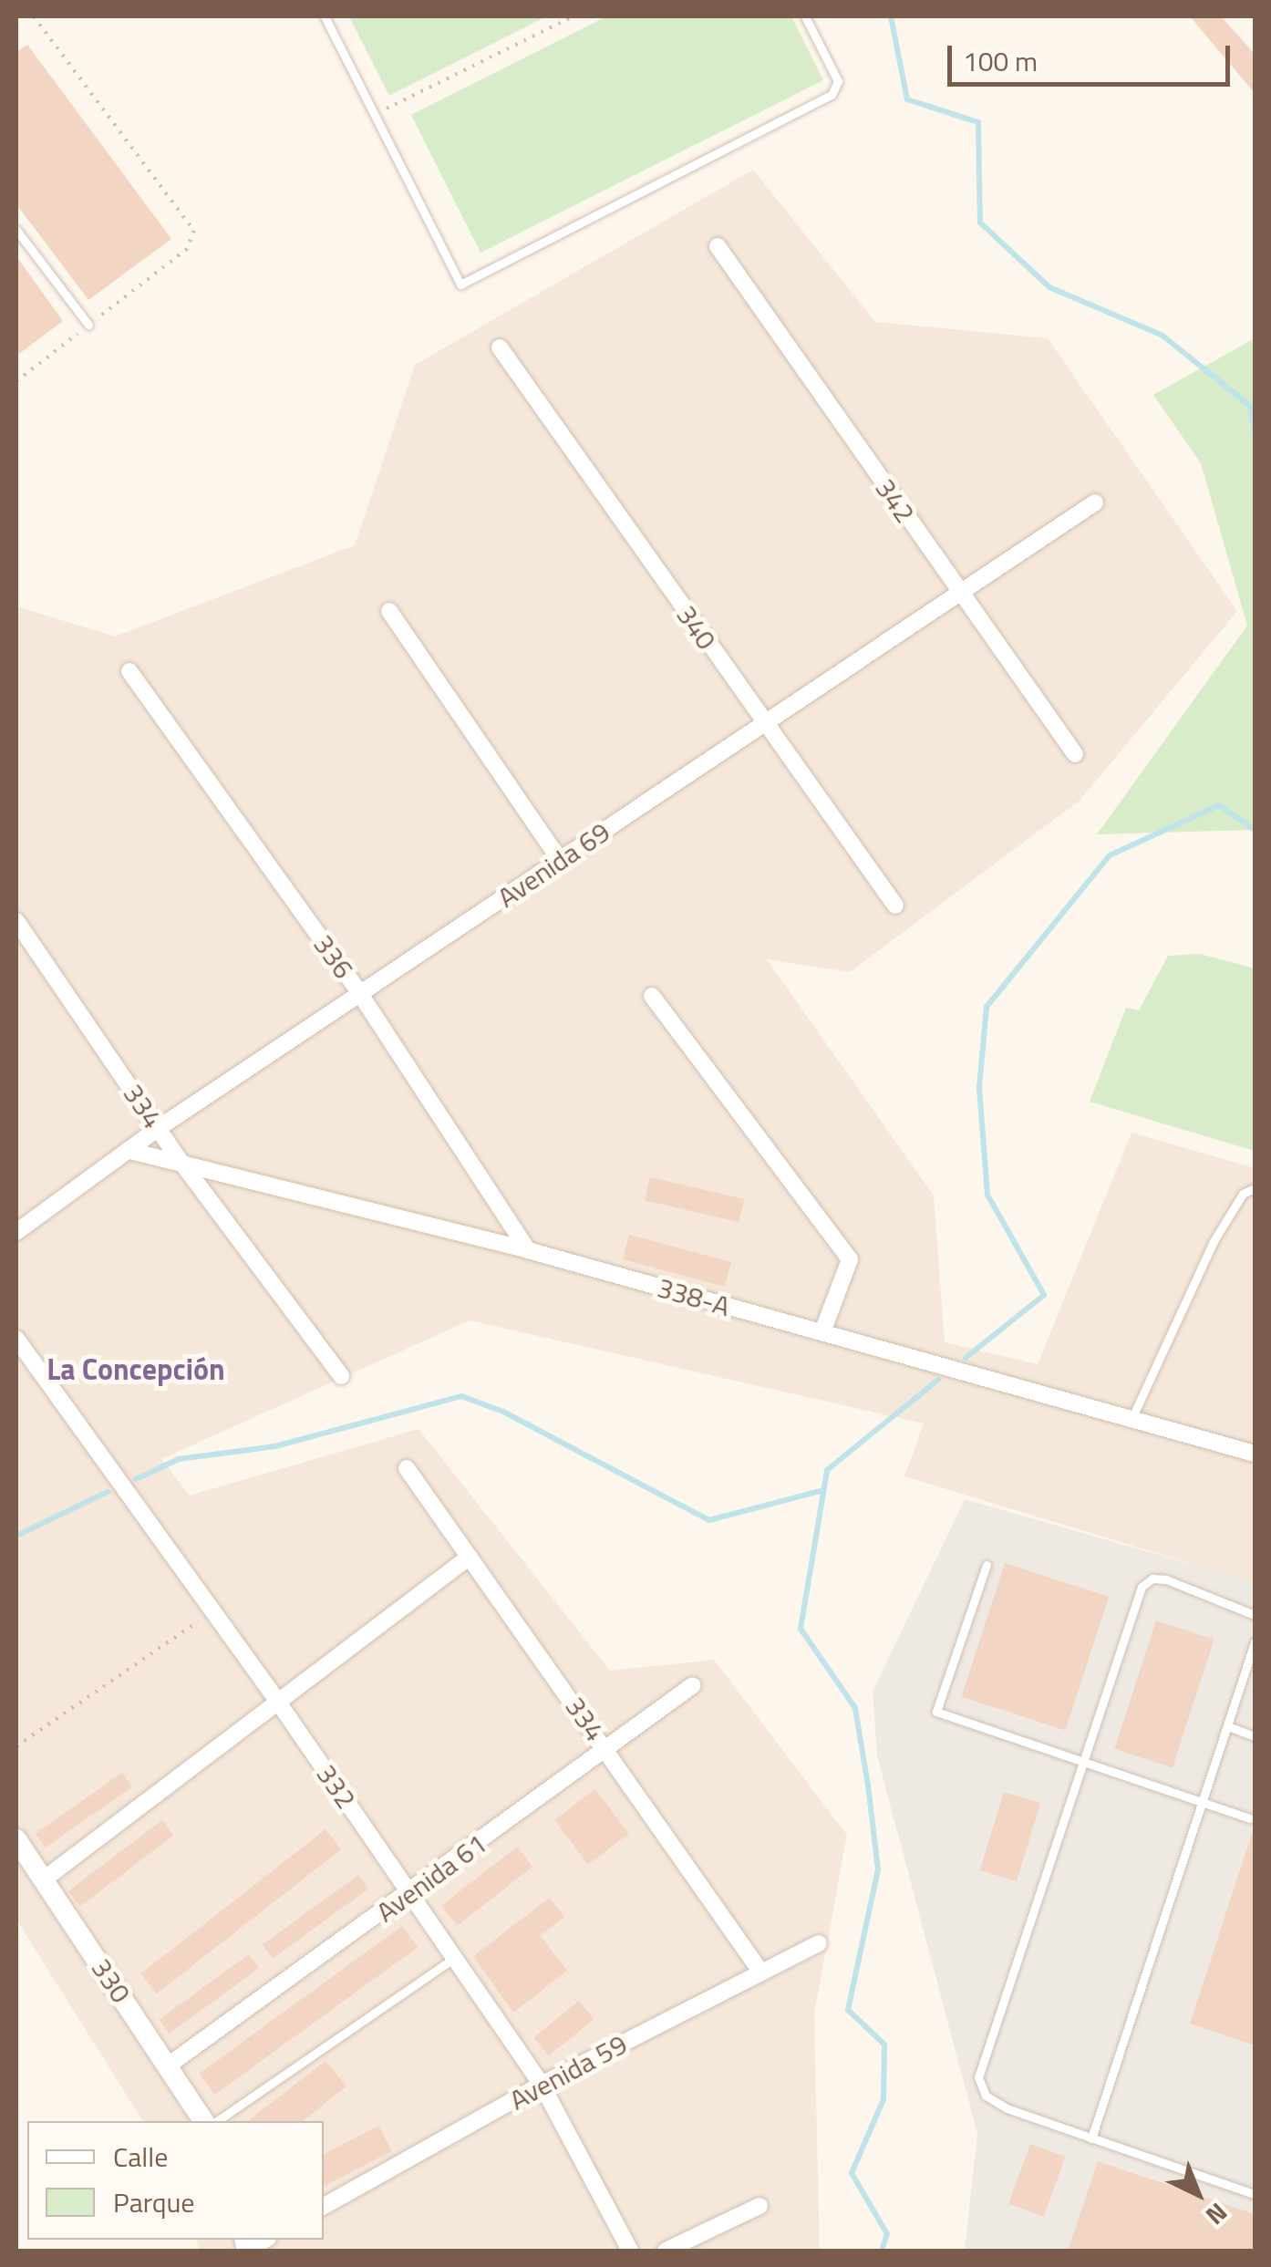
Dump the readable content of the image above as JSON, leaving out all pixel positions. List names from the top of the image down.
{
  "streets": {
    "street": [
      "342",
      "340",
      "Avenida 69",
      "336",
      "334",
      "338-A",
      "332",
      "Avenida 61",
      "330",
      "Avenida 59"
    ]
  },
  "crossings": [
    ["342", "Avenida 69"],
    ["340", "Avenida 69"],
    ["Avenida 69", "336"],
    ["Avenida 69", "334"],
    ["Avenida 69", "338-A"],
    ["336", "338-A"],
    ["334", "338-A"],
    ["334", "Avenida 61"],
    ["334", "Avenida 59"],
    ["332", "Avenida 61"],
    ["332", "Avenida 59"],
    ["Avenida 61", "330"]
  ],
  "districts": ["La Concepción"],
  "legend": ["Calle", "Parque"],
  "scale_bar": "100 m",
  "north": "bottom right"
}
